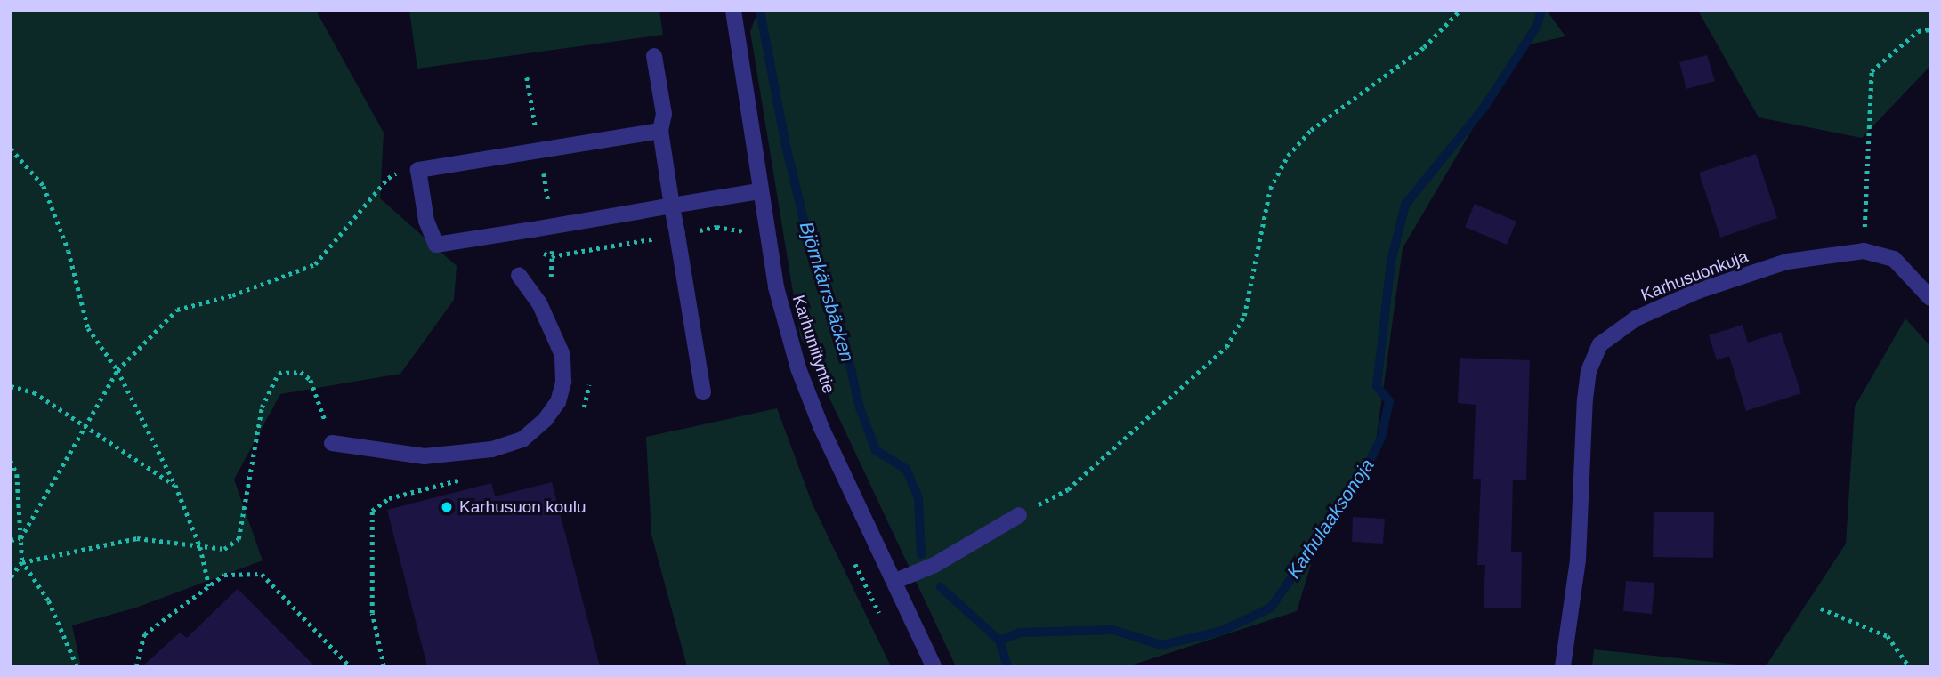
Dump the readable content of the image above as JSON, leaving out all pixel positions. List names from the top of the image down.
{
  "streets": {
    "street": ["Karhusuonkuja", "Karhuniityntie"]
  },
  "water": ["Björnkärrsbäcken", "Karhulaaksonoja"],
  "places": ["Karhusuon koulu"]
}
